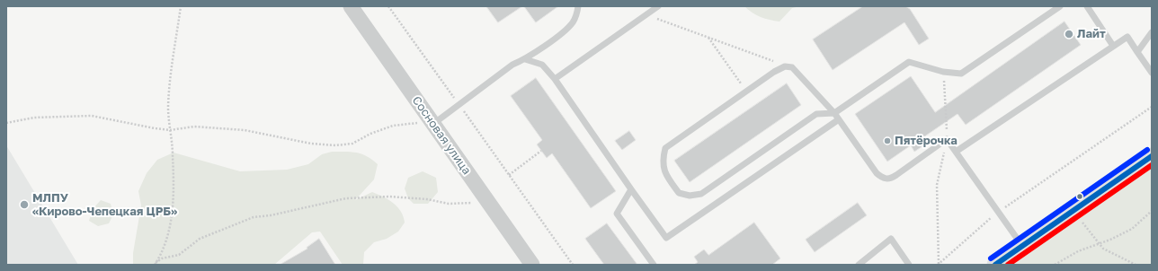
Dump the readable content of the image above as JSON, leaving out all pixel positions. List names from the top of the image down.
{
  "streets": {
    "street": ["Сосновая улица"]
  },
  "places": ["Лайт", "Пятёрочка", "МЛПУ «Кирово-Чепецкая ЦРБ»"]
}
